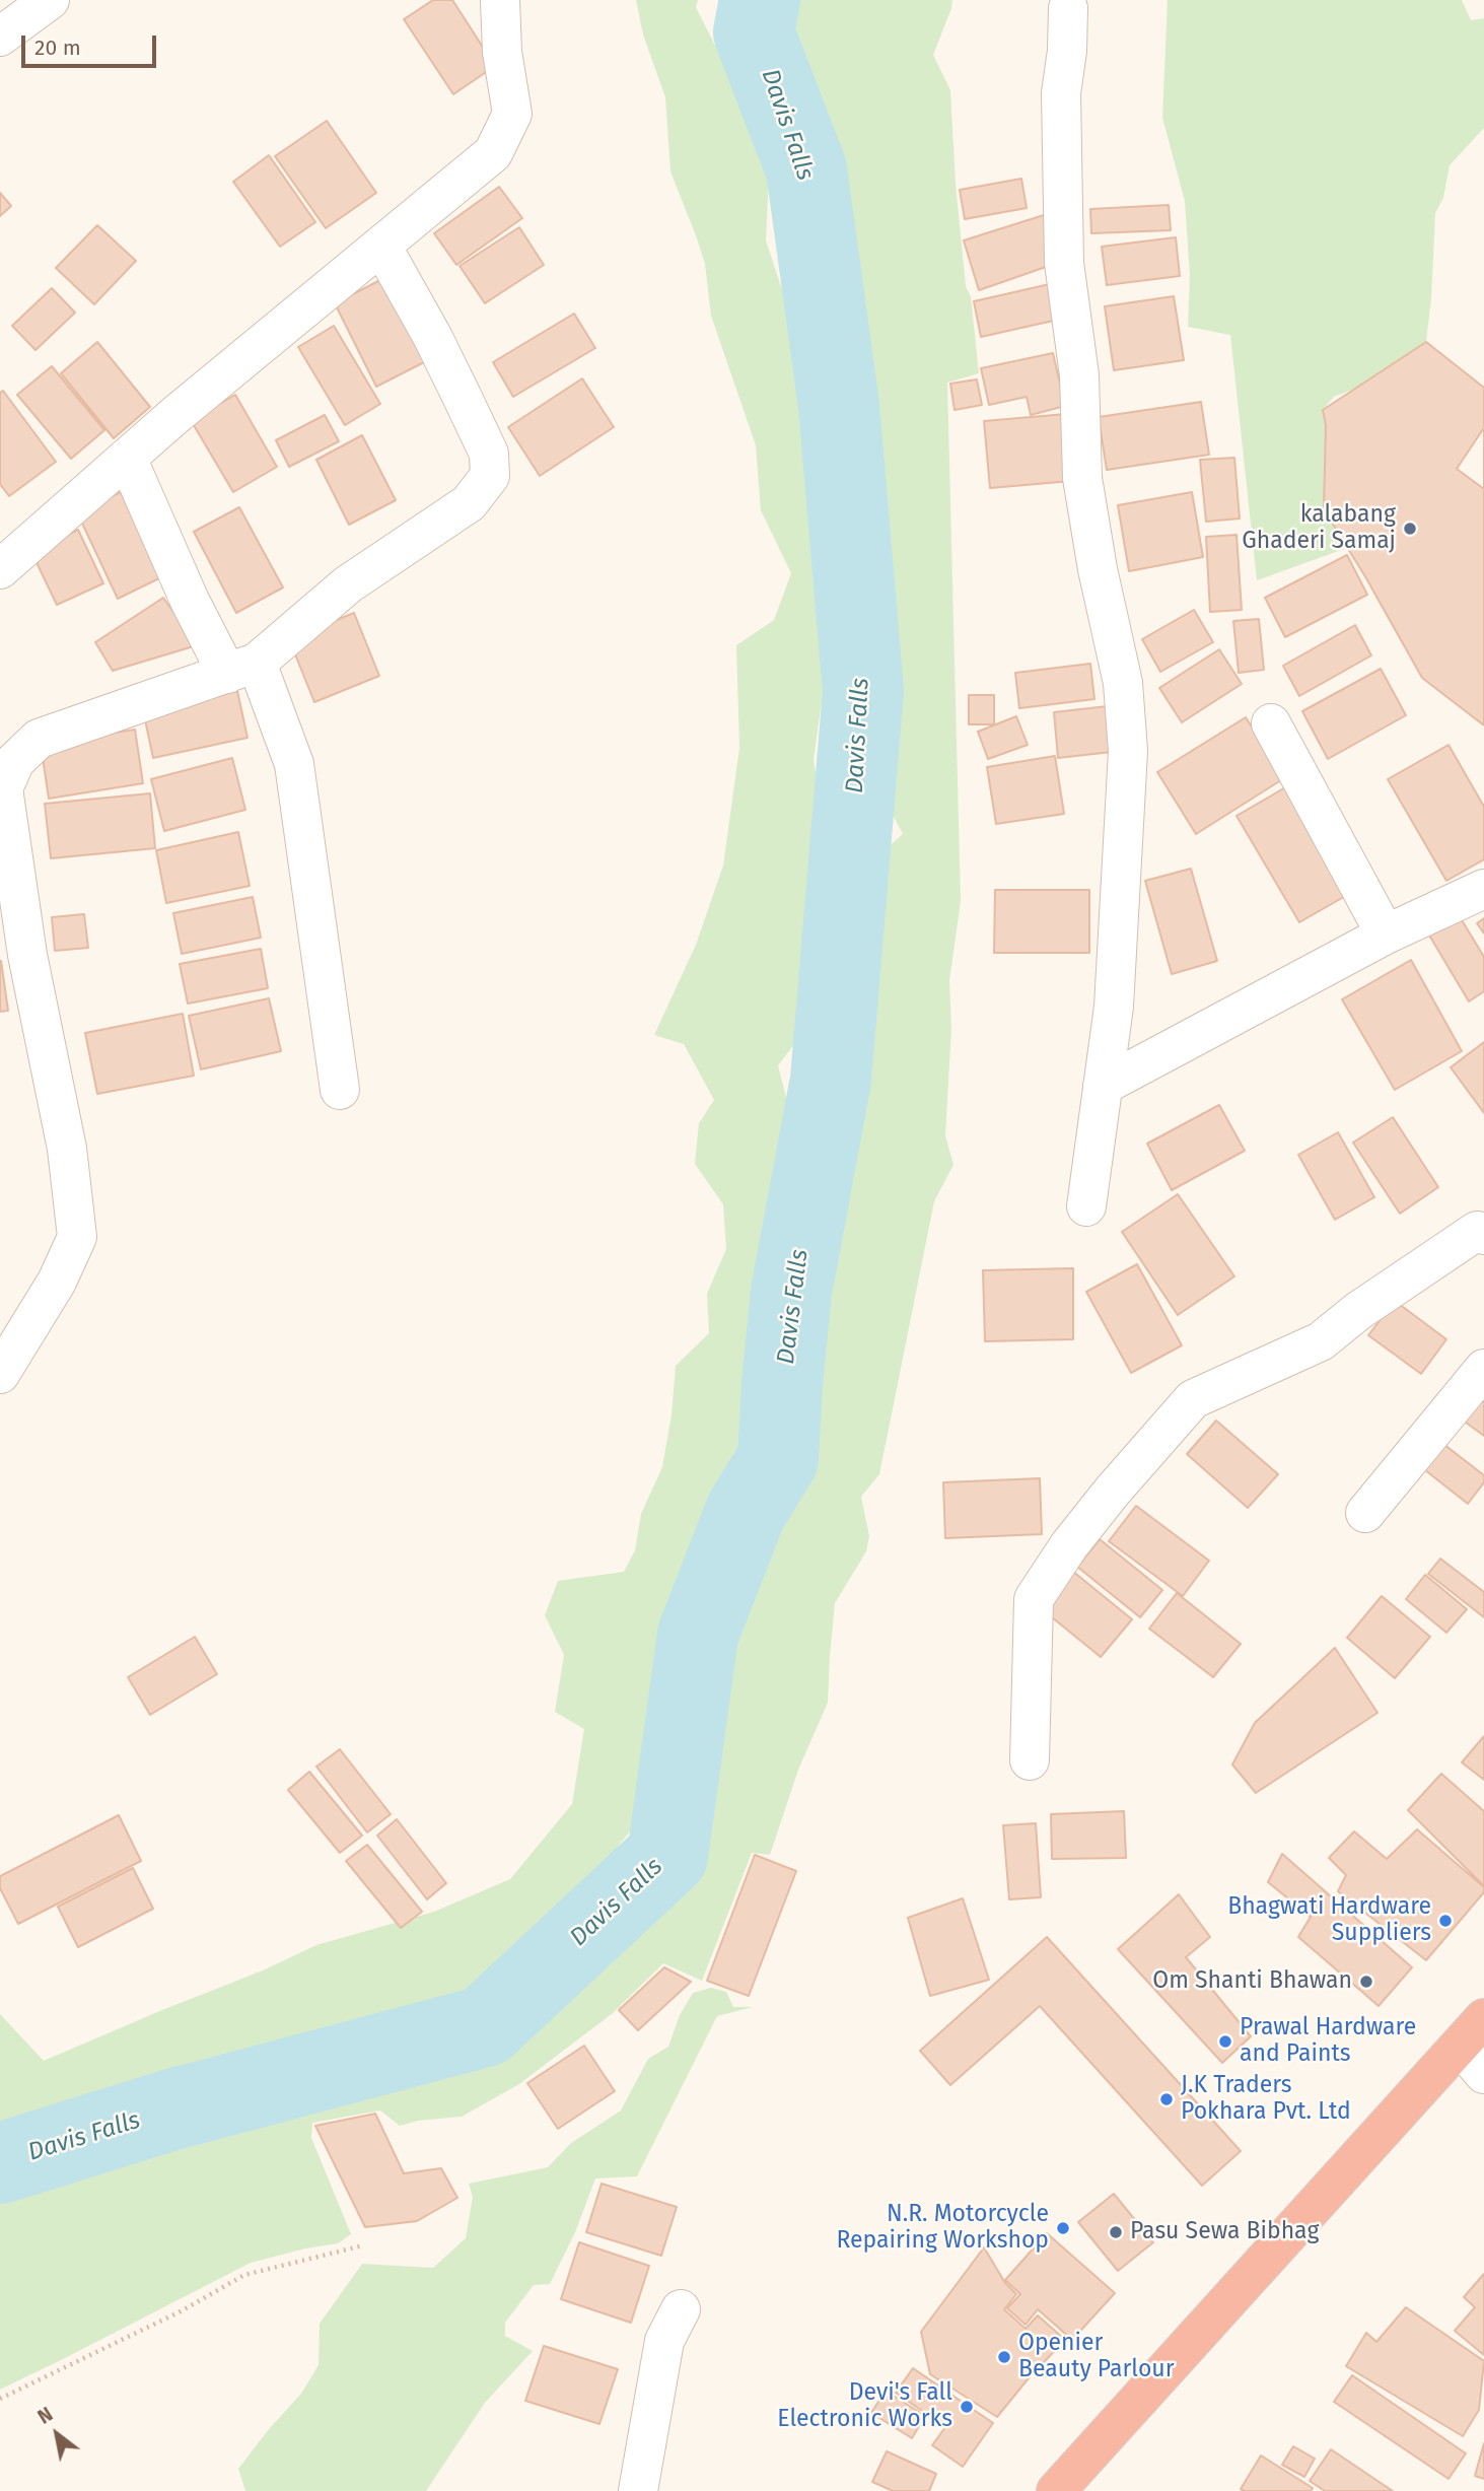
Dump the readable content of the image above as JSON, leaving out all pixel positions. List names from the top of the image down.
{
  "water": ["Davis Falls"],
  "places": [
    "kalabang Ghaderi Samaj",
    "Bhagwati Hardware Suppliers",
    "Om Shanti Bhawan",
    "Prawal Hardware and Paints",
    "J.K Traders Pokhara Pvt. Ltd",
    "N.R. Motorcycle Repairing Workshop",
    "Pasu Sewa Bibhag",
    "Openier Beauty Parlour",
    "Devi's Fall Electronic Works"
  ],
  "scale_bar": "20 m",
  "north": "top left"
}
